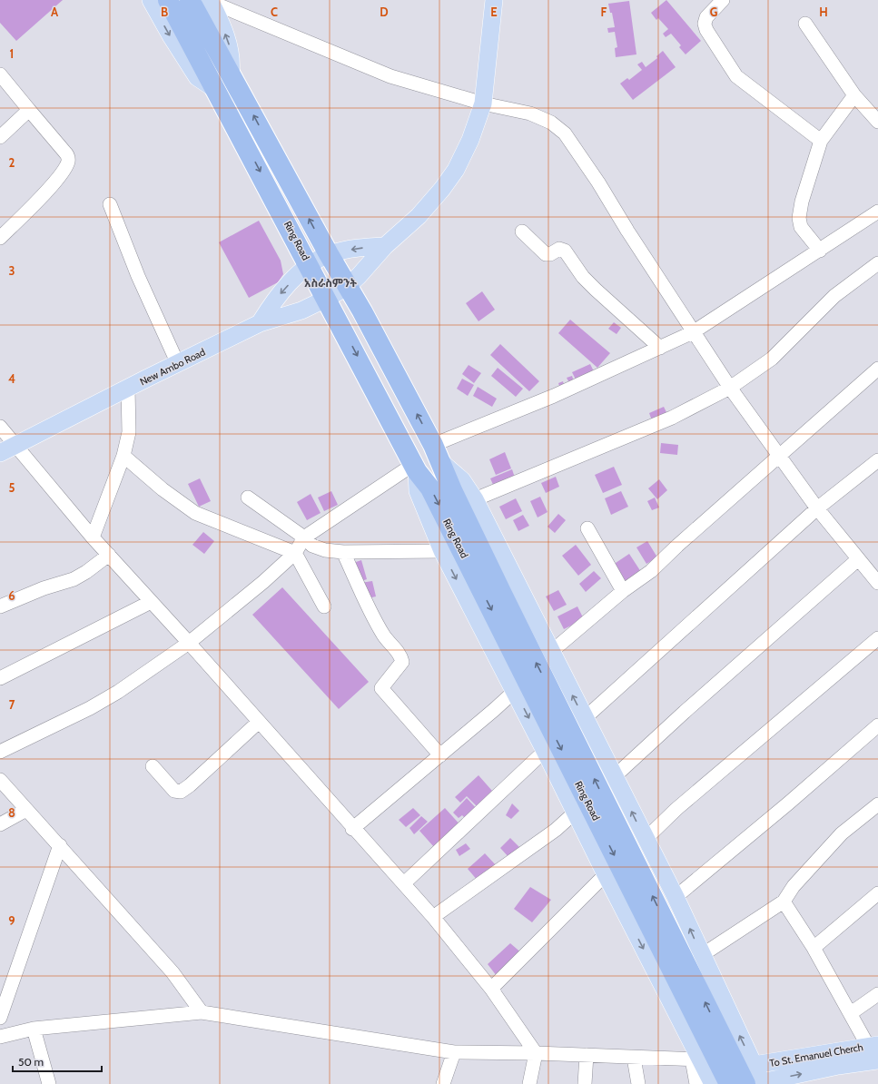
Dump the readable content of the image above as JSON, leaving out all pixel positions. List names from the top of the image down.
{
  "streets": {
    "highway": ["Ring Road"],
    "main road": ["New Ambo Road", "To St. Emanuel Cherch"]
  },
  "crossings": [
    ["Ring Road", "New Ambo Road"],
    ["Ring Road", "To St. Emanuel Cherch"]
  ],
  "districts": ["አስራስምንት"],
  "scale_bar": "50 m",
  "grid": {
    "columns": [
      "A",
      "B",
      "C",
      "D",
      "E",
      "F",
      "G",
      "H"
    ],
    "rows": [
      "1",
      "2",
      "3",
      "4",
      "5",
      "6",
      "7",
      "8",
      "9"
    ]
  }
}
